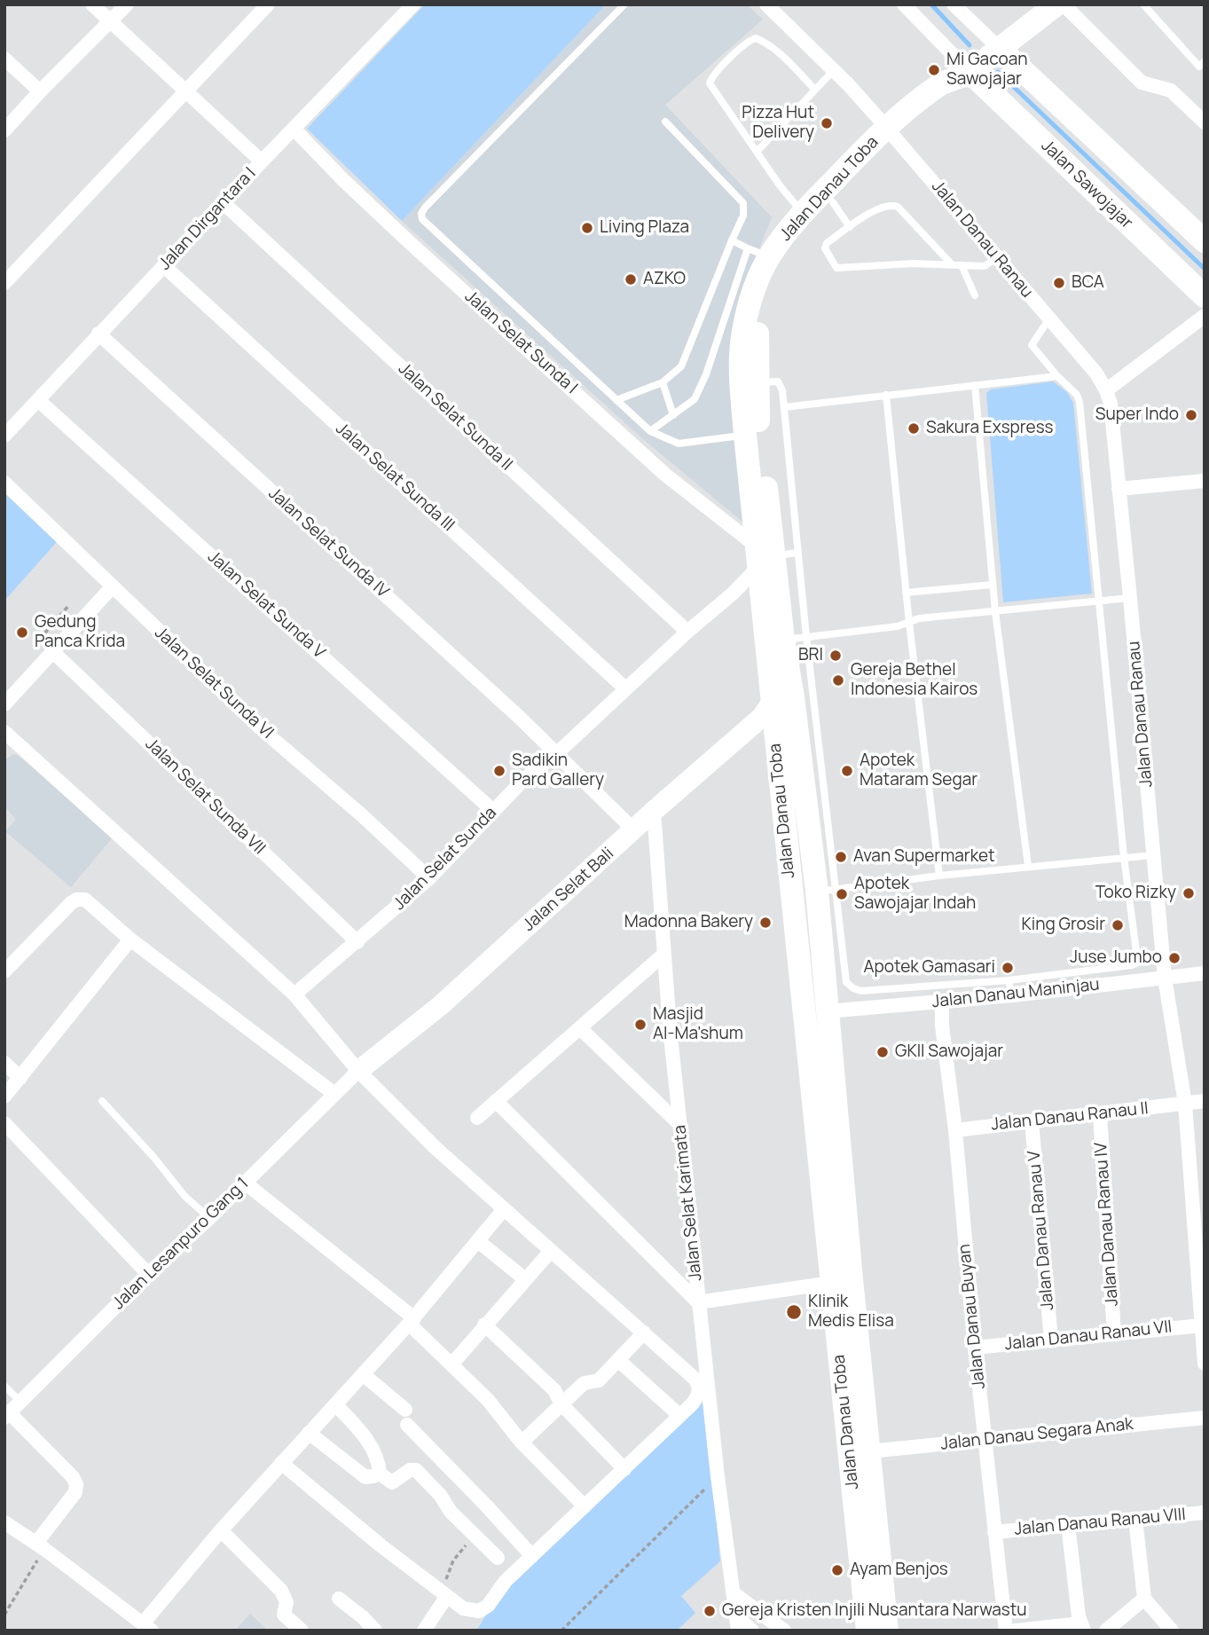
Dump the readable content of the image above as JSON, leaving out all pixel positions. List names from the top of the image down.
{
  "streets": {
    "main road": ["Jalan Sawojajar", "Jalan Danau Toba"],
    "street": [
      "Jalan Dirgantara I",
      "Jalan Danau Ranau",
      "Jalan Selat Sunda I",
      "Jalan Selat Sunda II",
      "Jalan Selat Sunda III",
      "Jalan Selat Sunda IV",
      "Jalan Selat Sunda V",
      "Jalan Selat Sunda VI",
      "Jalan Selat Sunda VII",
      "Jalan Selat Sunda",
      "Jalan Selat Bali",
      "Jalan Danau Maninjau",
      "Jalan Danau Ranau II",
      "Jalan Selat Karimata",
      "Jalan Danau Ranau IV",
      "Jalan Danau Ranau V",
      "Jalan Lesanpuro Gang 1",
      "Jalan Danau Buyan",
      "Jalan Danau Ranau VII",
      "Jalan Danau Segara Anak",
      "Jalan Danau Ranau VIII"
    ]
  },
  "crossings": [
    ["Jalan Sawojajar", "Jalan Danau Toba"],
    ["Jalan Danau Toba", "Jalan Danau Ranau"],
    ["Jalan Danau Toba", "Jalan Selat Sunda I"],
    ["Jalan Danau Toba", "Jalan Selat Sunda"],
    ["Jalan Danau Toba", "Jalan Selat Bali"],
    ["Jalan Danau Toba", "Jalan Danau Maninjau"],
    ["Jalan Danau Toba", "Jalan Danau Segara Anak"],
    ["Jalan Dirgantara I", "Jalan Selat Sunda I"],
    ["Jalan Dirgantara I", "Jalan Selat Sunda II"],
    ["Jalan Dirgantara I", "Jalan Selat Sunda III"],
    ["Jalan Dirgantara I", "Jalan Selat Sunda IV"],
    ["Jalan Dirgantara I", "Jalan Selat Sunda V"],
    ["Jalan Danau Ranau", "Jalan Danau Maninjau"],
    ["Jalan Danau Ranau", "Jalan Danau Ranau II"],
    ["Jalan Danau Ranau", "Jalan Danau Ranau VII"],
    ["Jalan Selat Sunda I", "Jalan Selat Sunda"],
    ["Jalan Selat Sunda II", "Jalan Selat Sunda"],
    ["Jalan Selat Sunda III", "Jalan Selat Sunda"],
    ["Jalan Selat Sunda IV", "Jalan Selat Sunda"],
    ["Jalan Selat Sunda IV", "Jalan Selat Bali"],
    ["Jalan Selat Sunda V", "Jalan Selat Sunda"],
    ["Jalan Selat Sunda VI", "Jalan Selat Sunda"],
    ["Jalan Selat Sunda VII", "Jalan Selat Sunda"],
    ["Jalan Selat Bali", "Jalan Selat Karimata"],
    ["Jalan Selat Bali", "Jalan Lesanpuro Gang 1"],
    ["Jalan Danau Maninjau", "Jalan Danau Buyan"],
    ["Jalan Danau Ranau II", "Jalan Danau Ranau IV"],
    ["Jalan Danau Ranau II", "Jalan Danau Ranau V"],
    ["Jalan Danau Ranau II", "Jalan Danau Buyan"],
    ["Jalan Danau Ranau IV", "Jalan Danau Ranau VII"],
    ["Jalan Danau Ranau V", "Jalan Danau Ranau VII"],
    ["Jalan Danau Buyan", "Jalan Danau Ranau VII"],
    ["Jalan Danau Buyan", "Jalan Danau Segara Anak"],
    ["Jalan Danau Buyan", "Jalan Danau Ranau VIII"]
  ],
  "places": [
    "Mi Gacoan Sawojajar",
    "Pizza Hut Delivery",
    "Living Plaza",
    "AZKO",
    "BCA",
    "Super Indo",
    "Sakura Exspress",
    "Gedung Panca Krida",
    "BRI",
    "Gereja Bethel Indonesia Kairos",
    "Sadikin Pard Gallery",
    "Apotek Mataram Segar",
    "Avan Supermarket",
    "Toko Rizky",
    "Apotek Sawojajar Indah",
    "Madonna Bakery",
    "King Grosir",
    "Juse Jumbo",
    "Apotek Gamasari",
    "Masjid Al-Ma'shum",
    "GKII Sawojajar",
    "Klinik Medis Elisa",
    "Ayam Benjos",
    "Gereja Kristen Injili Nusantara Narwastu"
  ]
}
